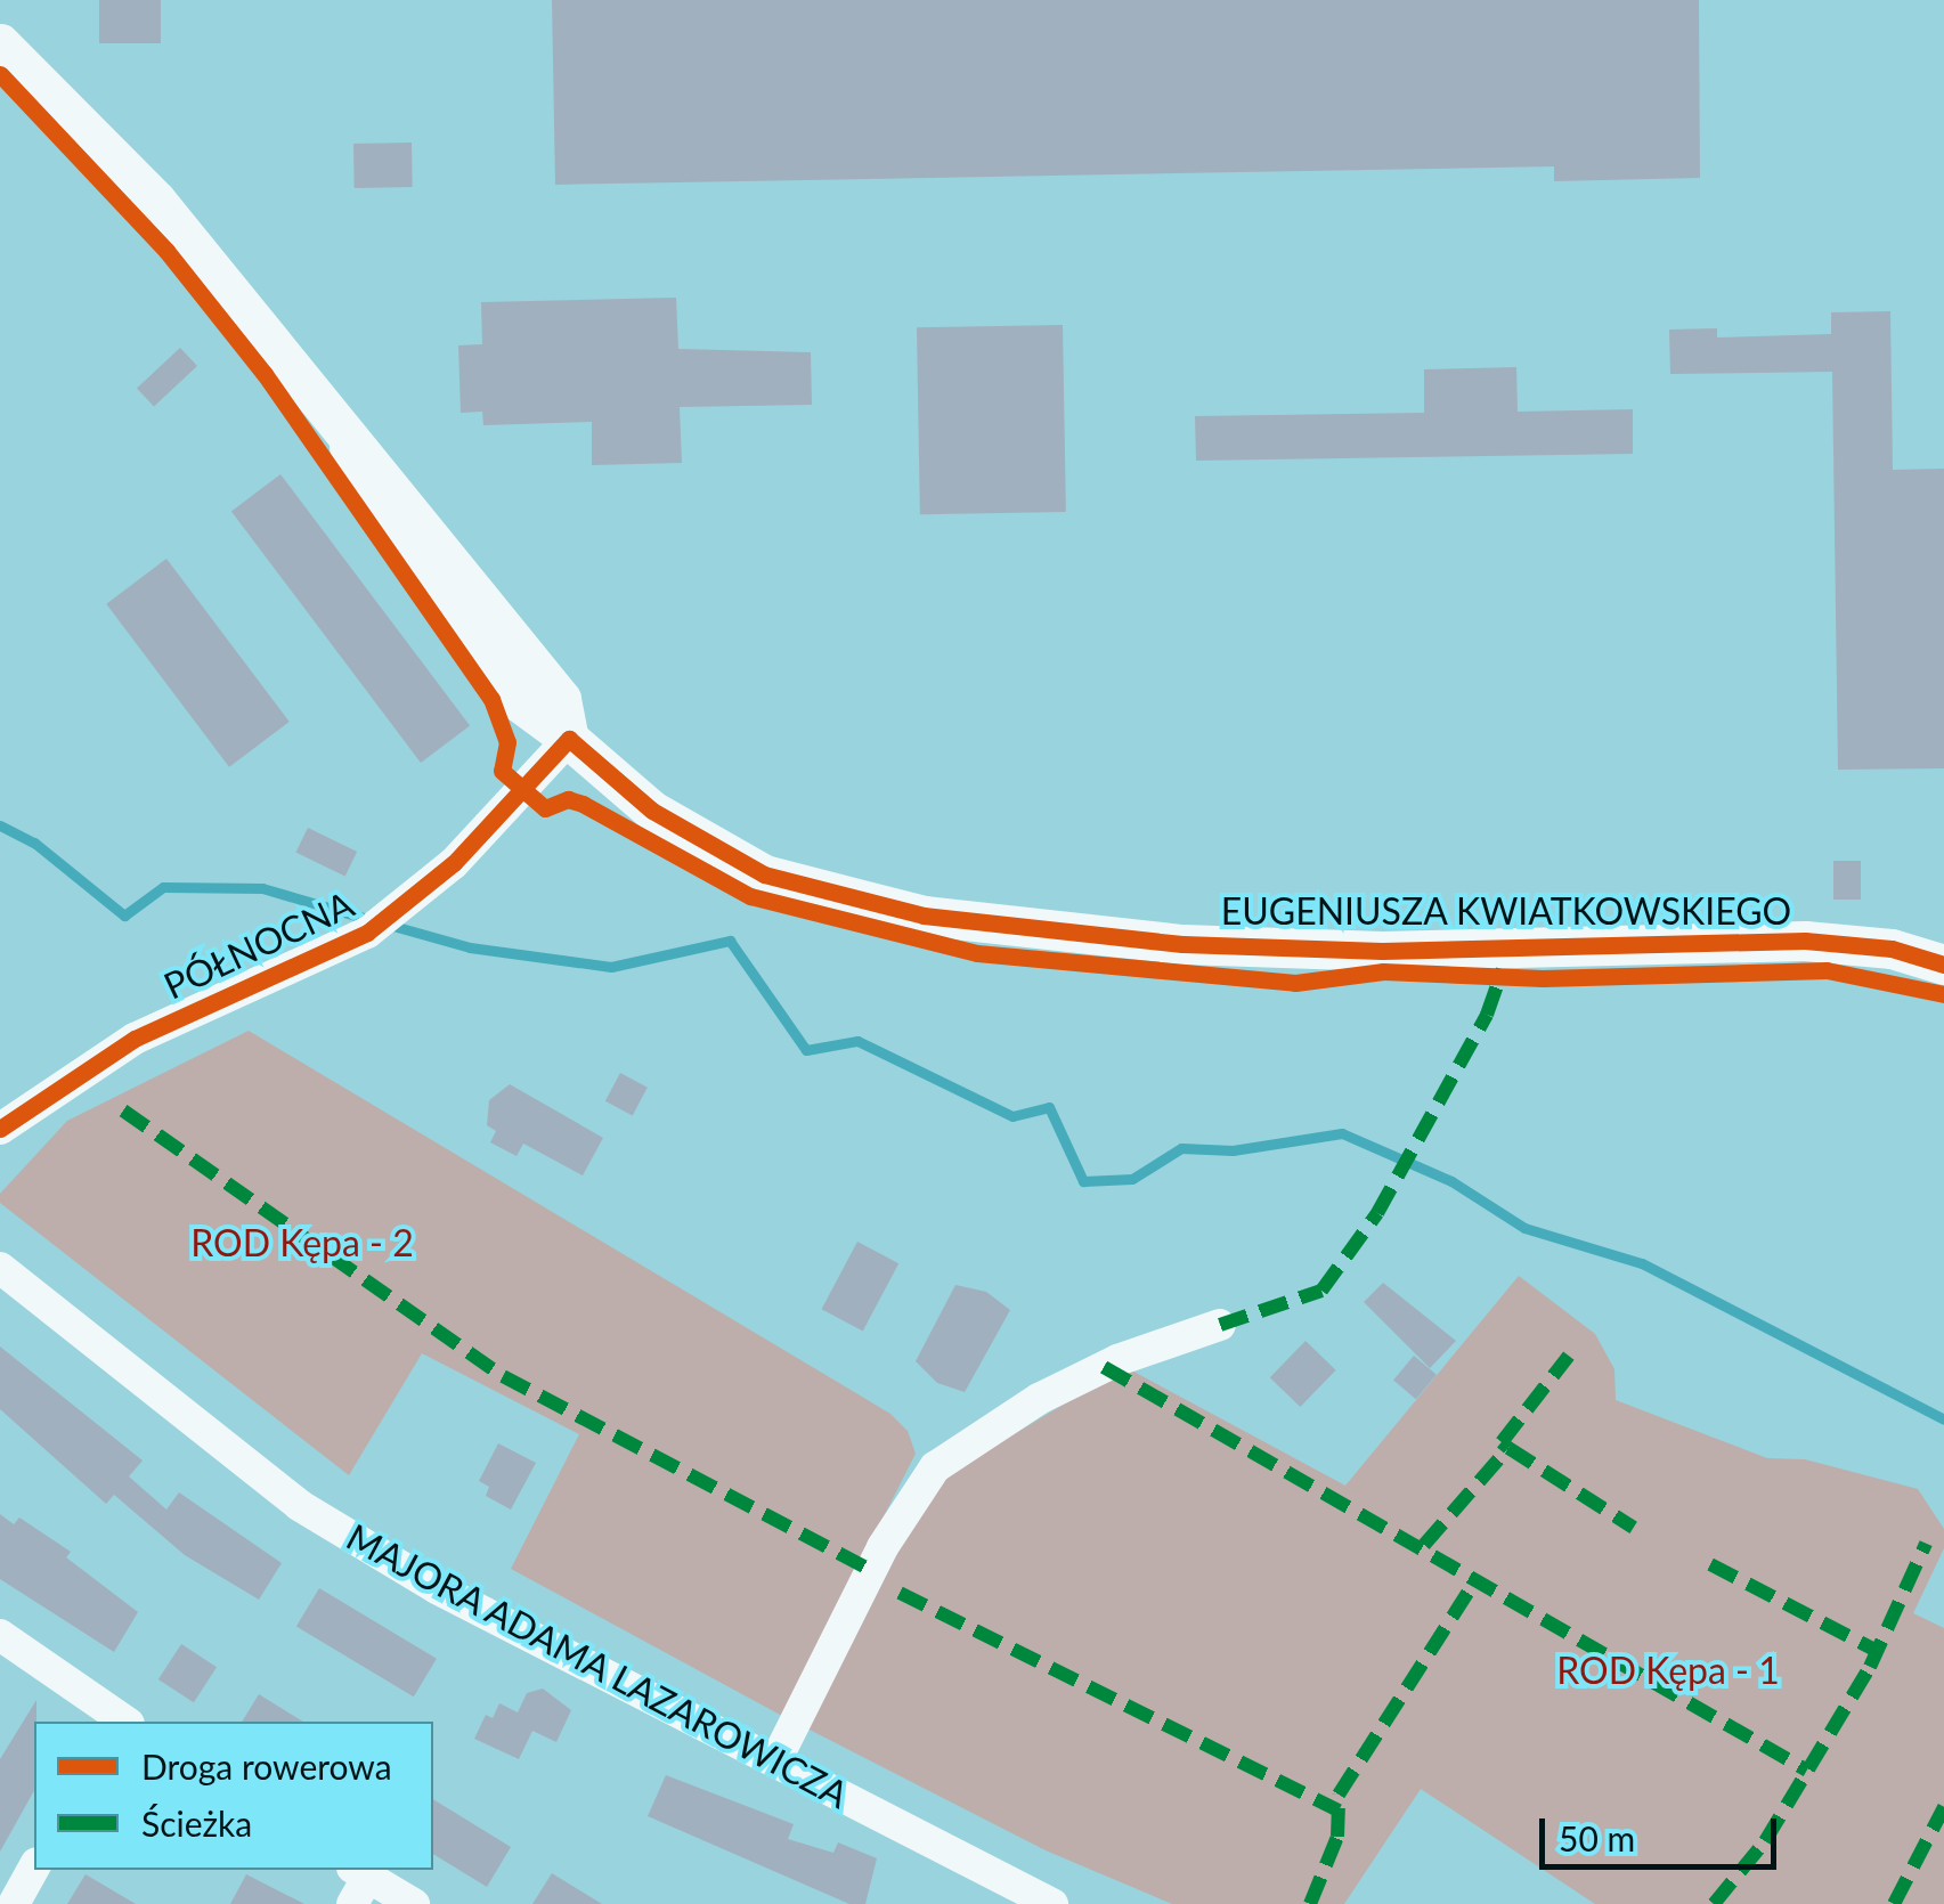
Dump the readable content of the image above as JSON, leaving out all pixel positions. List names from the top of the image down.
{
  "streets": {
    "street": ["EUGENIUSZA KWIATKOWSKIEGO", "PÓŁNOCNA", "MAJORA ADAMA LAZAROWICZA"]
  },
  "crossings": [
    ["EUGENIUSZA KWIATKOWSKIEGO", "PÓŁNOCNA"]
  ],
  "parks": ["ROD Kępa - 2", "ROD Kępa - 1"],
  "legend": ["Droga rowerowa", "Ścieżka"],
  "scale_bar": "50 m"
}
